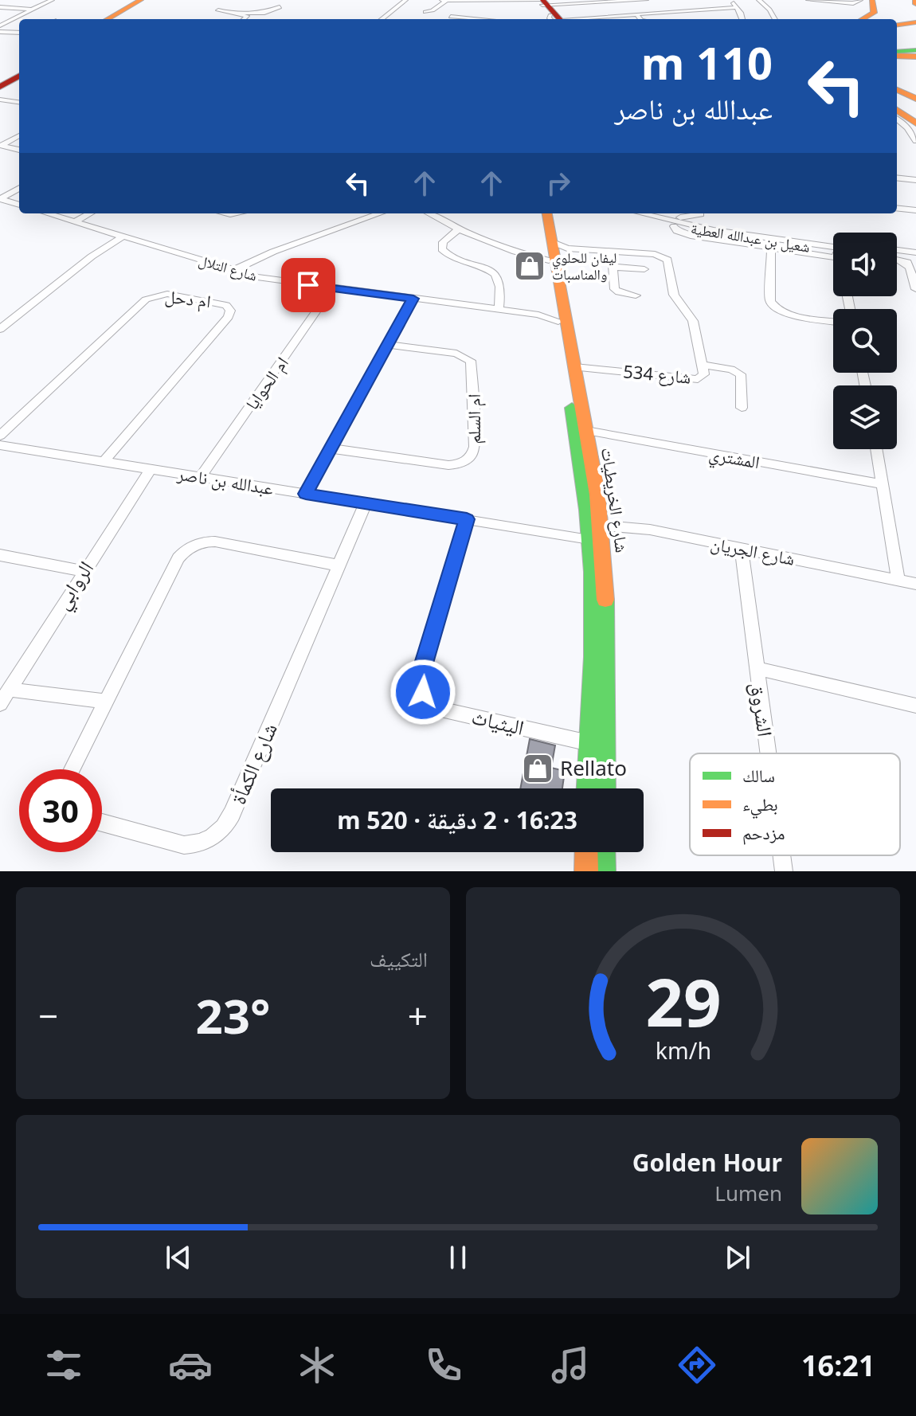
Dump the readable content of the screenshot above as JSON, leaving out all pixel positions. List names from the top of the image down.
{
  "streets": {
    "main road": ["شارع الخريطيات"],
    "street": [
      "شعيل بن عبدالله العطية",
      "شارع التلال",
      "ام دحل",
      "شارع 534",
      "ام الحوايا",
      "ام السلم",
      "المشتري",
      "عبدالله بن ناصر",
      "شارع الجريان",
      "الروابي",
      "الشروق",
      "اليثياث",
      "شارع الكمأة"
    ]
  },
  "crossings": [
    ["شارع التلال", "ام الحوايا"],
    ["شارع التلال", "شارع الخريطيات"],
    ["ام دحل", "عبدالله بن ناصر"],
    ["شارع 534", "شارع الخريطيات"],
    ["ام الحوايا", "عبدالله بن ناصر"],
    ["المشتري", "شارع الخريطيات"],
    ["عبدالله بن ناصر", "شارع الخريطيات"],
    ["عبدالله بن ناصر", "شارع الجريان"],
    ["عبدالله بن ناصر", "الروابي"],
    ["عبدالله بن ناصر", "اليثياث"],
    ["عبدالله بن ناصر", "شارع الكمأة"],
    ["شارع الخريطيات", "شارع الجريان"],
    ["شارع الخريطيات", "اليثياث"],
    ["شارع الجريان", "الشروق"]
  ],
  "places": {
    "shop": ["ليفان للحلوي والمناسبات", "Rellato"]
  },
  "legend": ["سالك", "بطيء", "مزدحم"],
  "page": {
    "turn": ["110 m", "عبدالله بن ناصر"],
    "limit": "30",
    "trip": "16:23 · 2 دقيقة · 520 m",
    "tile": "التكييف",
    "heat": ["−", "23°", "+"],
    "song": ["Golden Hour", "Lumen"],
    "tabs": "16:21",
    "gauge": ["29", "km/h"]
  }
}
